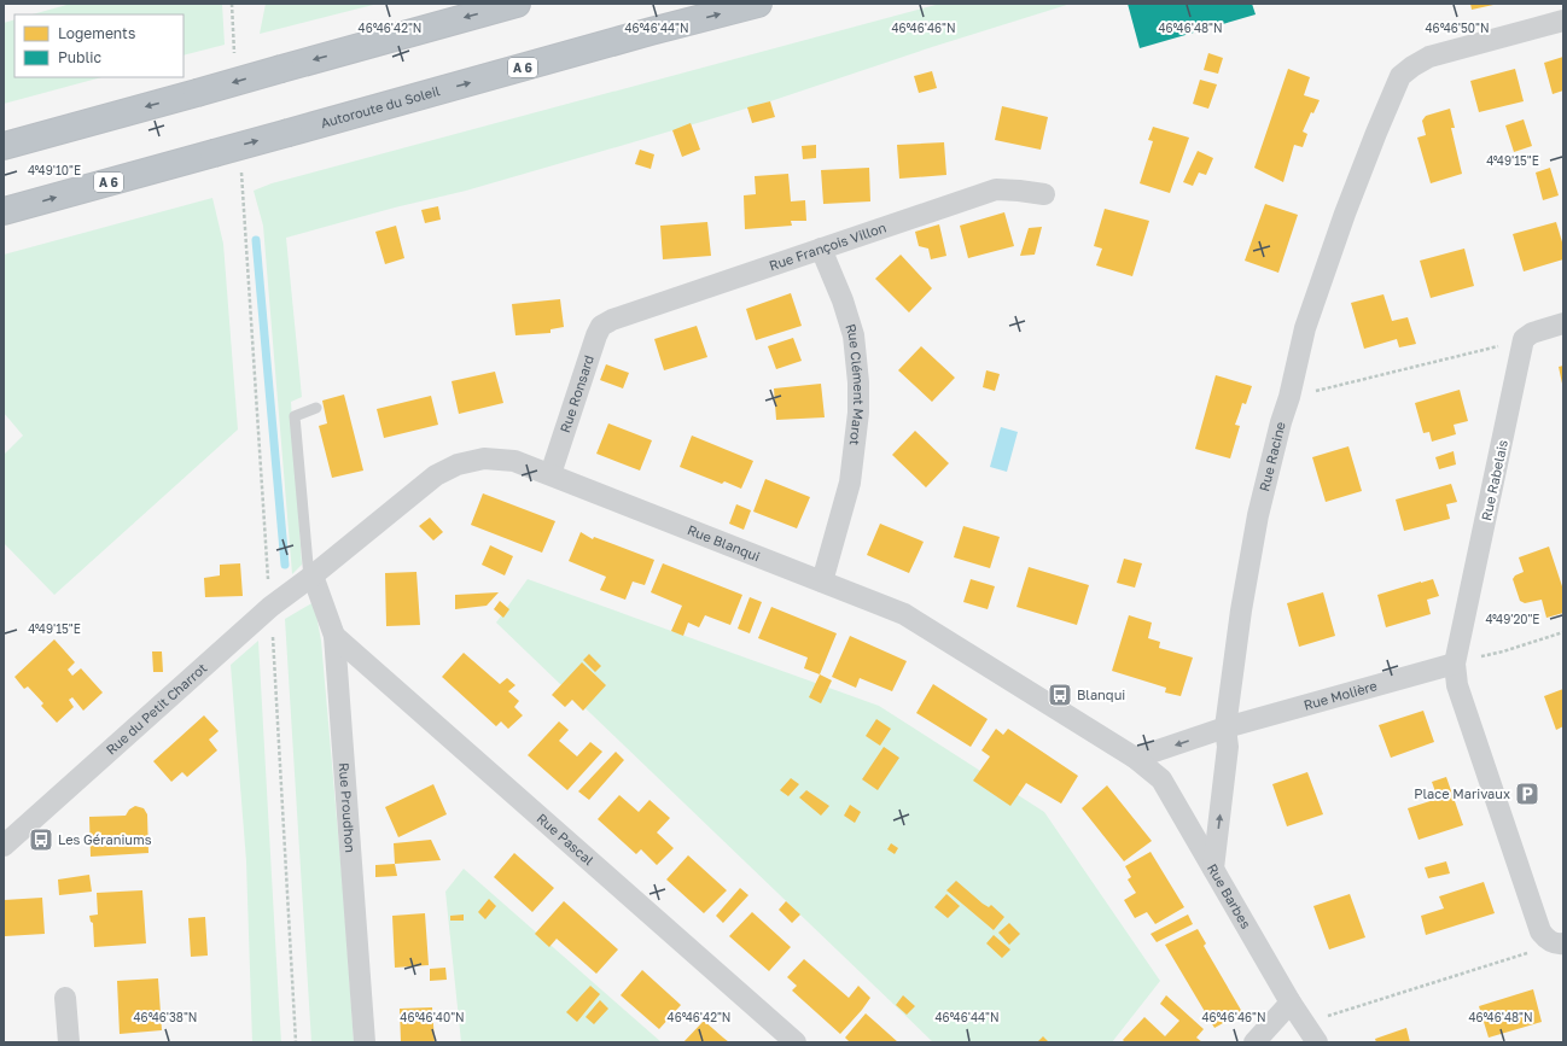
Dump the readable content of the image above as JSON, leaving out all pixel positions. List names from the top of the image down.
{
  "streets": {
    "highway": ["A 6", "Autoroute du Soleil"],
    "street": [
      "Rue François Villon",
      "Rue Clément Marot",
      "Rue Ronsard",
      "Rue Racine",
      "Rue Rabelais",
      "Rue Blanqui",
      "Rue Molière",
      "Rue du Petit Charrot",
      "Rue Proudhon",
      "Rue Pascal",
      "Rue Barbes"
    ]
  },
  "crossings": [
    ["Rue François Villon", "Rue Clément Marot"],
    ["Rue François Villon", "Rue Ronsard"],
    ["Rue Clément Marot", "Rue Blanqui"],
    ["Rue Ronsard", "Rue Blanqui"],
    ["Rue Racine", "Rue Molière"],
    ["Rue Racine", "Rue Barbes"],
    ["Rue Rabelais", "Rue Molière"],
    ["Rue Blanqui", "Rue Molière"],
    ["Rue Blanqui", "Rue du Petit Charrot"],
    ["Rue Blanqui", "Rue Proudhon"],
    ["Rue Blanqui", "Rue Barbes"],
    ["Rue Molière", "Rue Barbes"],
    ["Rue du Petit Charrot", "Rue Proudhon"],
    ["Rue Proudhon", "Rue Pascal"]
  ],
  "places": {
    "bus stop": ["Blanqui", "Les Géraniums"],
    "parking": ["Place Marivaux"]
  },
  "legend": ["Logements", "Public"],
  "coordinates": [
    "46°46'42\"N",
    "46°46'44\"N",
    "46°46'46\"N",
    "46°46'48\"N",
    "46°46'50\"N",
    "4°49'15\"E",
    "4°49'10\"E",
    "4°49'20\"E",
    "46°46'38\"N",
    "46°46'40\"N"
  ]
}
